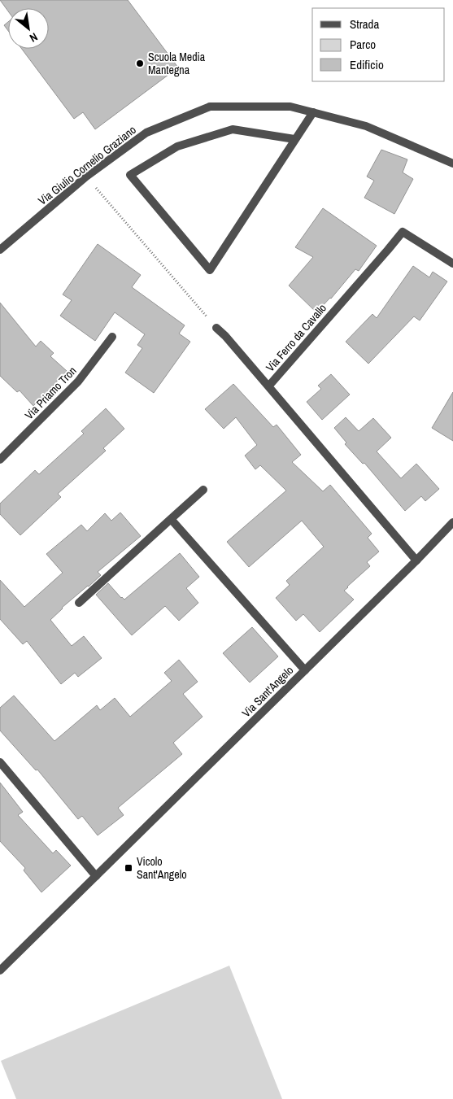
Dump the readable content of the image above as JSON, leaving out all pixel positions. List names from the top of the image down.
{
  "streets": {
    "street": [
      "Via Giulio Cornelio Graziano",
      "Via Ferro da Cavallo",
      "Via Priamo Tron",
      "Via Sant'Angelo"
    ]
  },
  "crossings": [
    ["Via Ferro da Cavallo", "Via Sant'Angelo"]
  ],
  "places": {
    "other": ["Scuola Media Mantegna"],
    "transit": ["Vicolo Sant'Angelo"]
  },
  "legend": ["Strada", "Parco", "Edificio"],
  "north": "bottom right"
}
